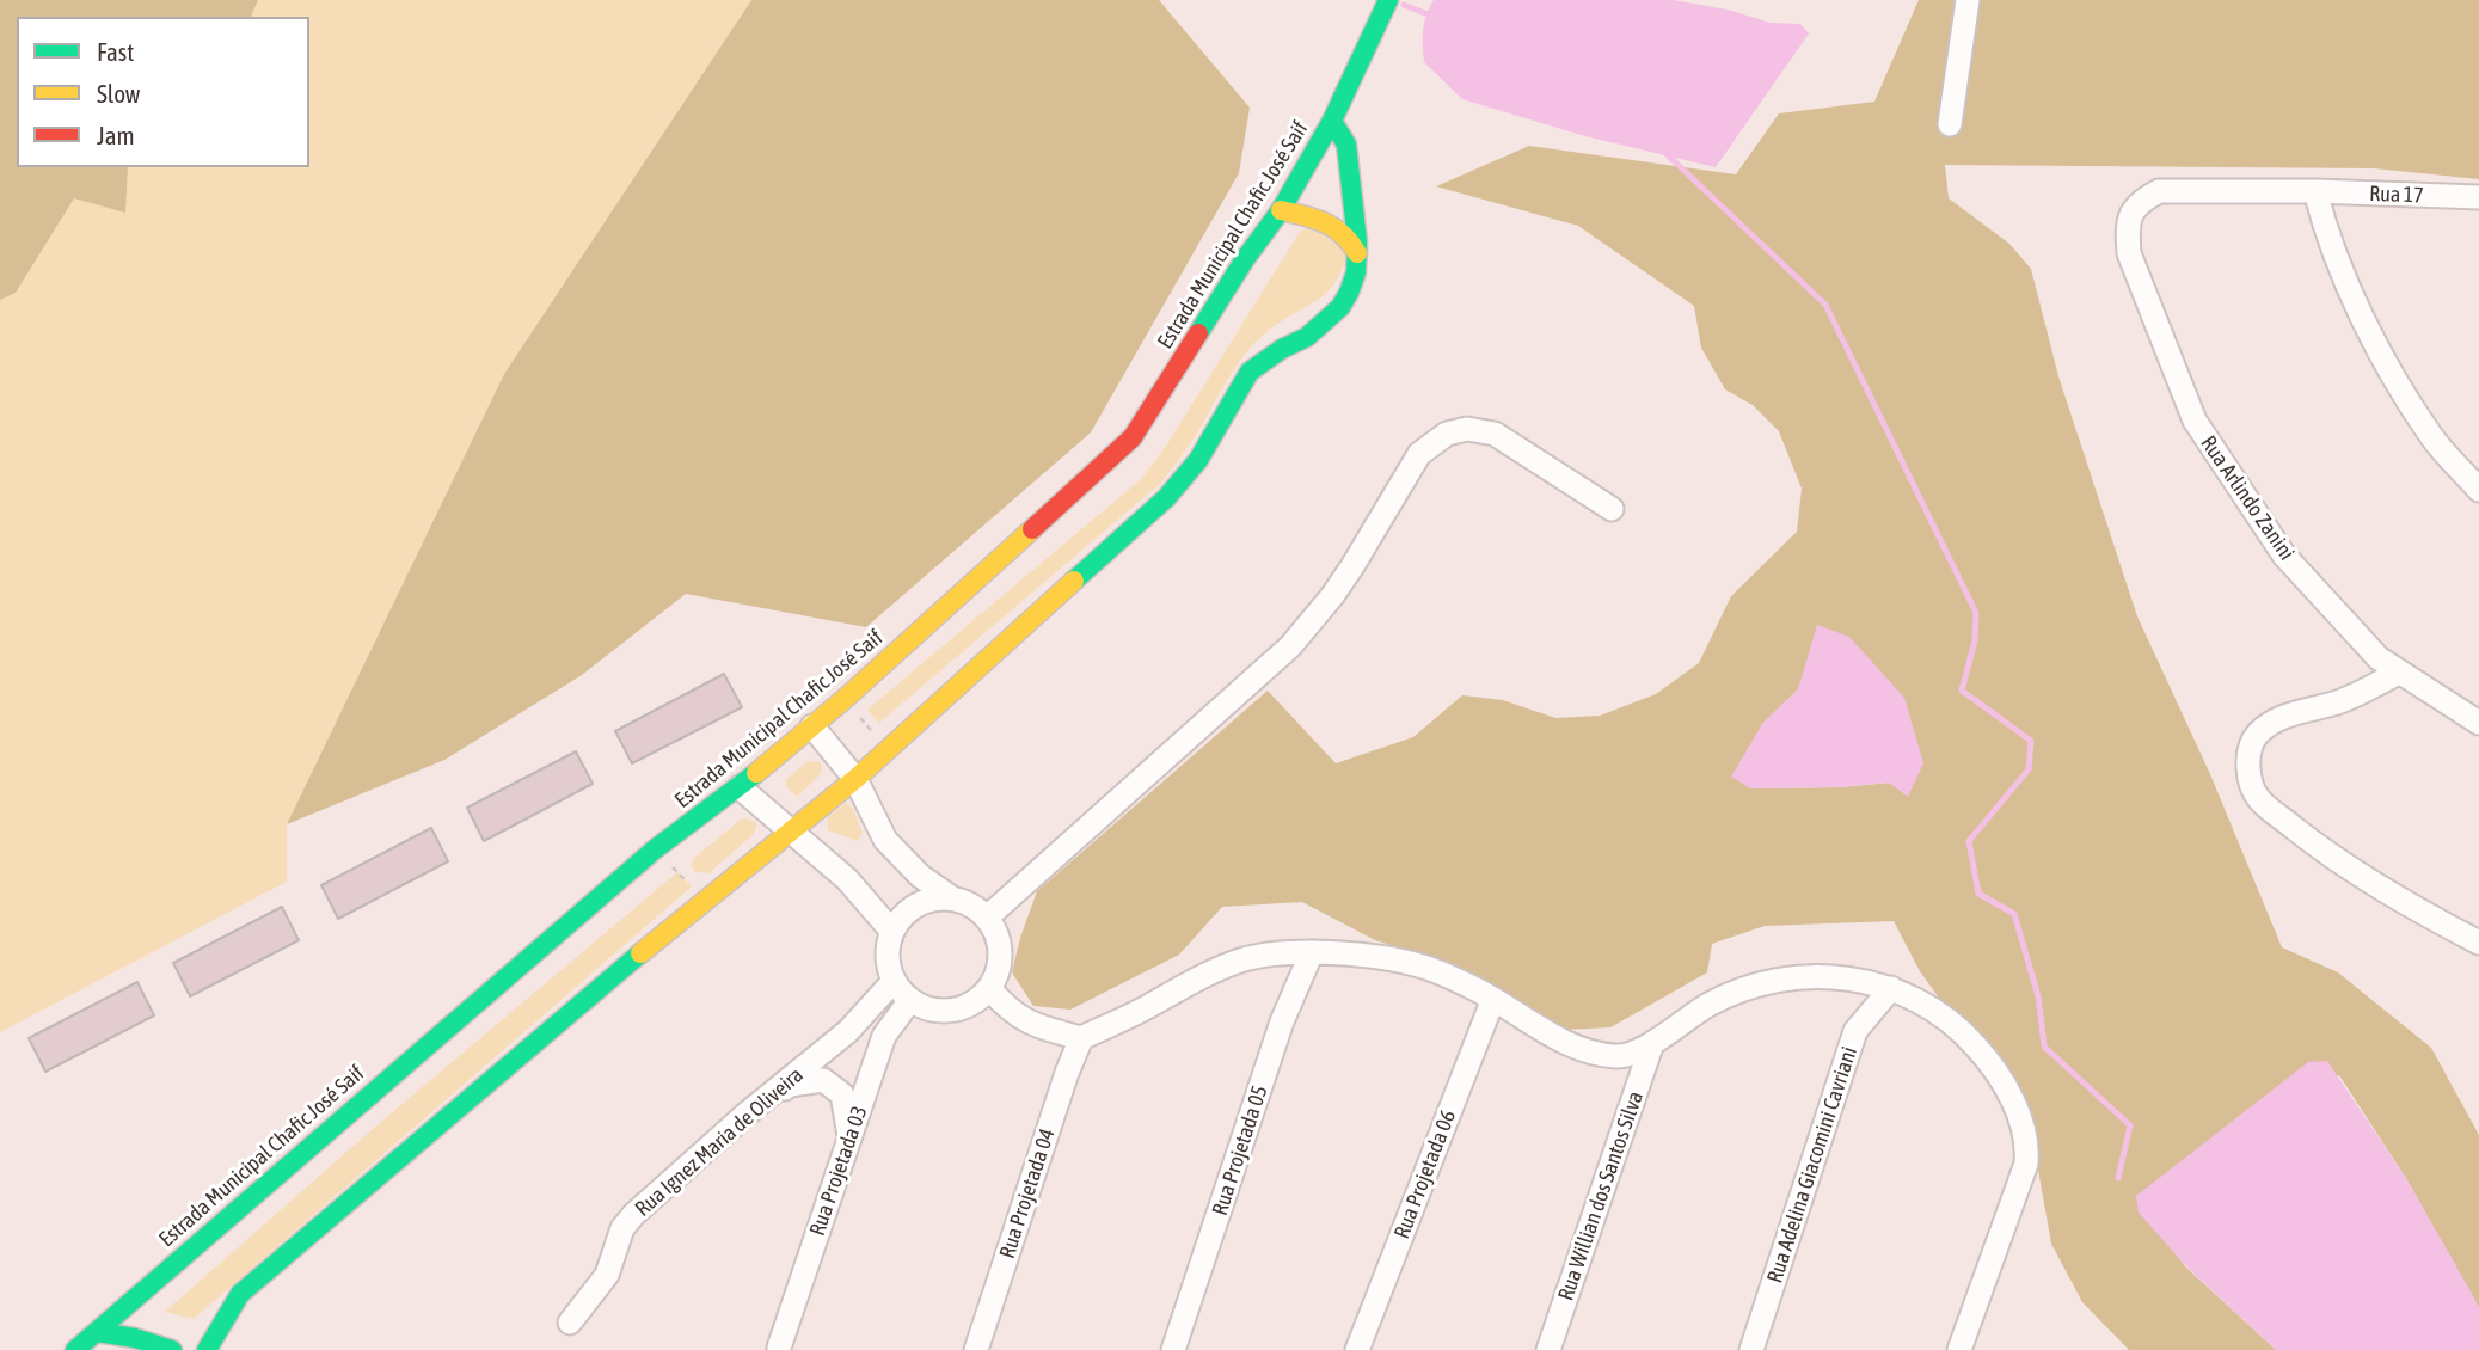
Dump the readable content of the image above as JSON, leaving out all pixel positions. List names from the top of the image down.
{
  "streets": {
    "street": [
      "Rua 17",
      "Estrada Municipal Chafic José Saif",
      "Rua Arlindo Zanini",
      "Rua Ignez Maria de Oliveira",
      "Rua Projetada 05",
      "Rua Adelina Giacomini Cavriani",
      "Rua Projetada 03",
      "Rua Projetada 06",
      "Rua Projetada 04",
      "Rua Willian dos Santos Silva"
    ]
  },
  "crossings": [
    ["Rua 17", "Rua Arlindo Zanini"],
    ["Rua Ignez Maria de Oliveira", "Rua Projetada 03"]
  ],
  "legend": ["Fast", "Slow", "Jam"]
}
